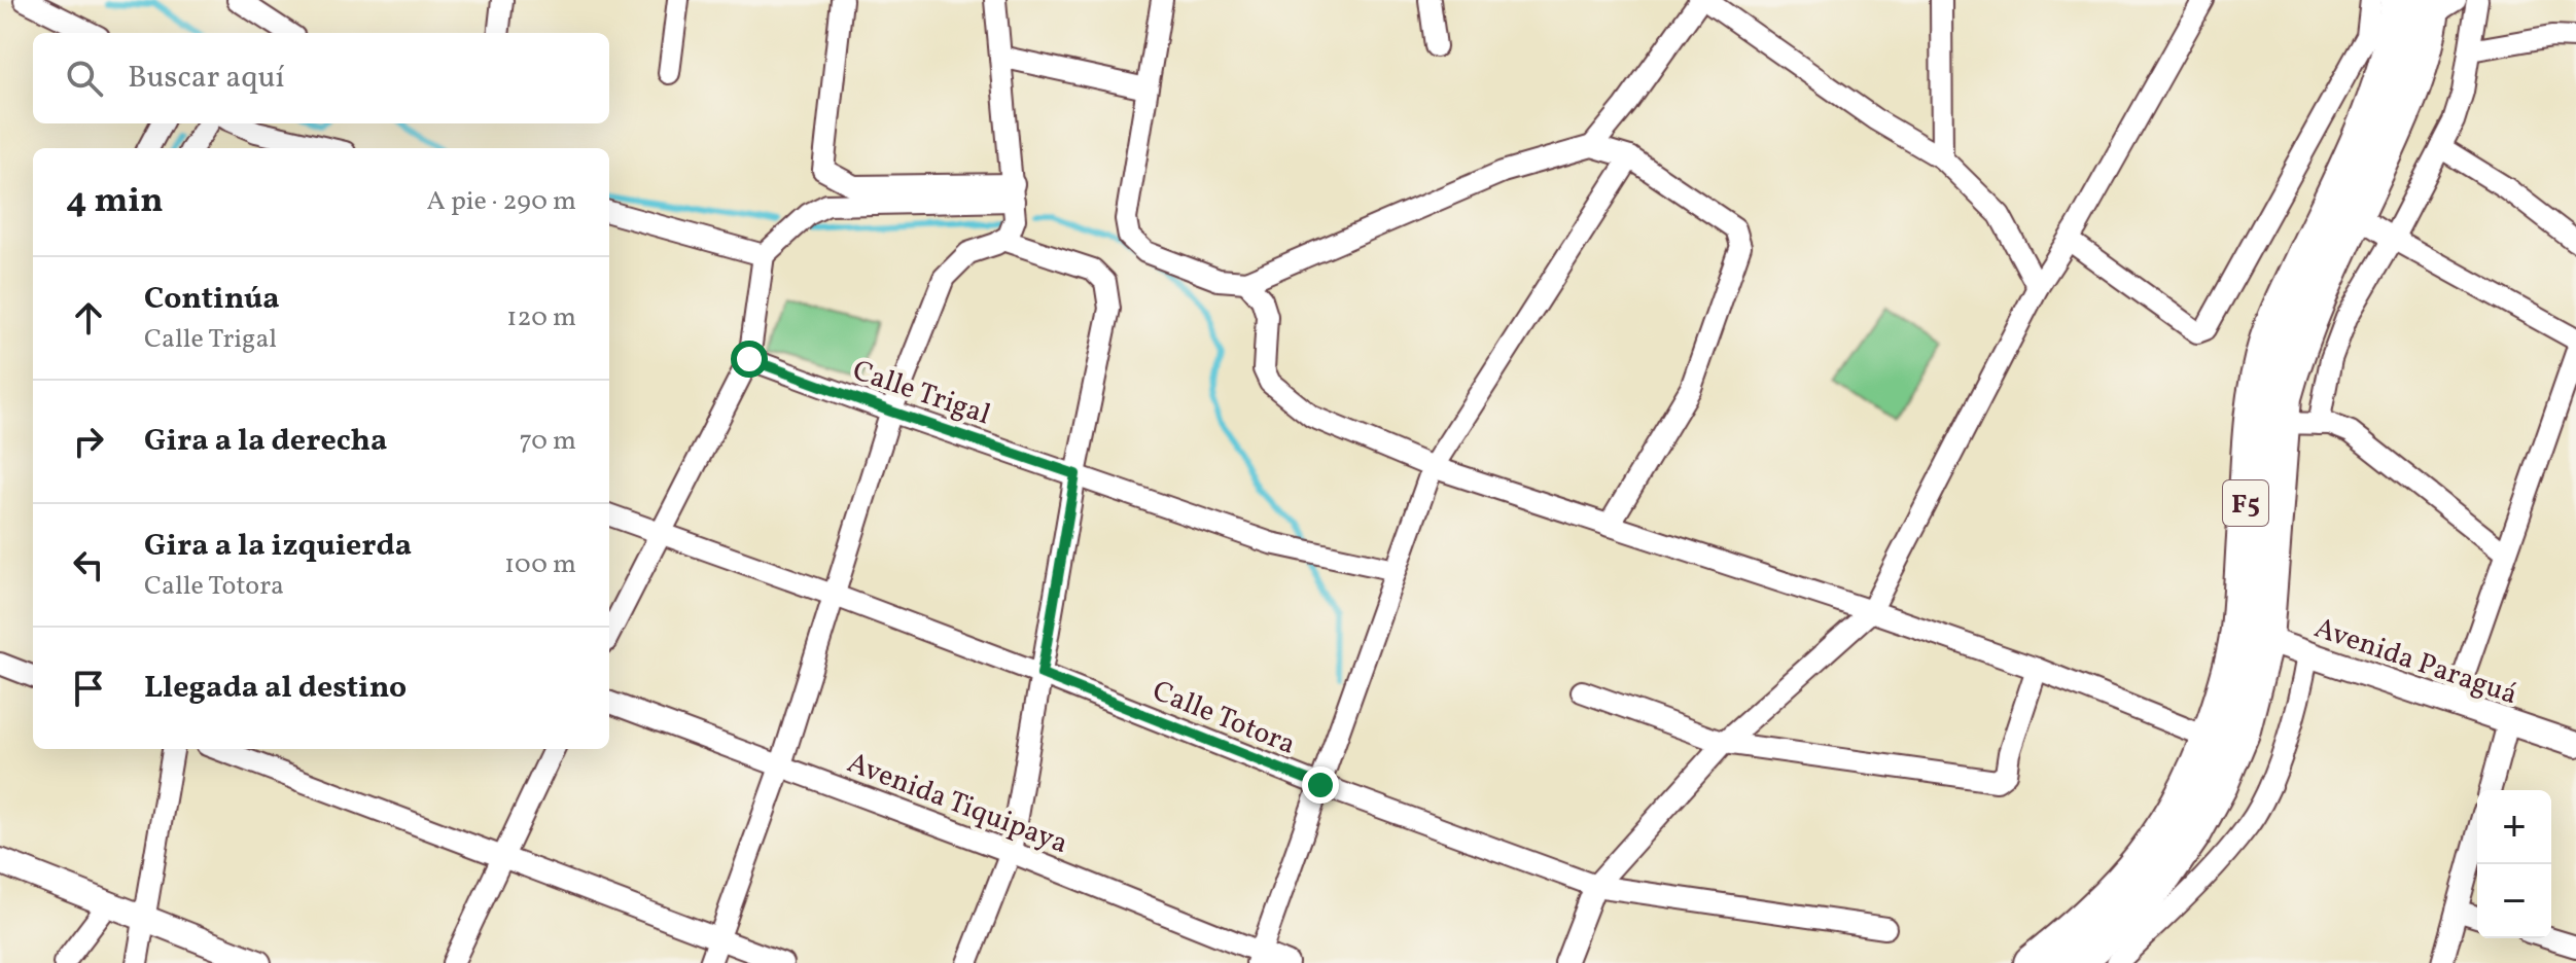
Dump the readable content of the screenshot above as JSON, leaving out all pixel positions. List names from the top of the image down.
{
  "streets": {
    "highway": ["F5"],
    "street": [
      "Calle Trigal",
      "Avenida Paraguá",
      "Calle Totora",
      "Avenida Tiquipaya"
    ]
  },
  "crossings": [
    ["F5", "Avenida Paraguá"]
  ],
  "page": {
    "search": "Buscar aquí",
    "heading": ["4 min", "A pie · 290 m"],
    "list": [
      ["Continúa", "Calle Trigal", "120 m"],
      ["Gira a la derecha", "70 m"],
      ["Gira a la izquierda", "Calle Totora", "100 m"],
      "Llegada al destino"
    ],
    "map_buttons": ["+", "−"]
  }
}
